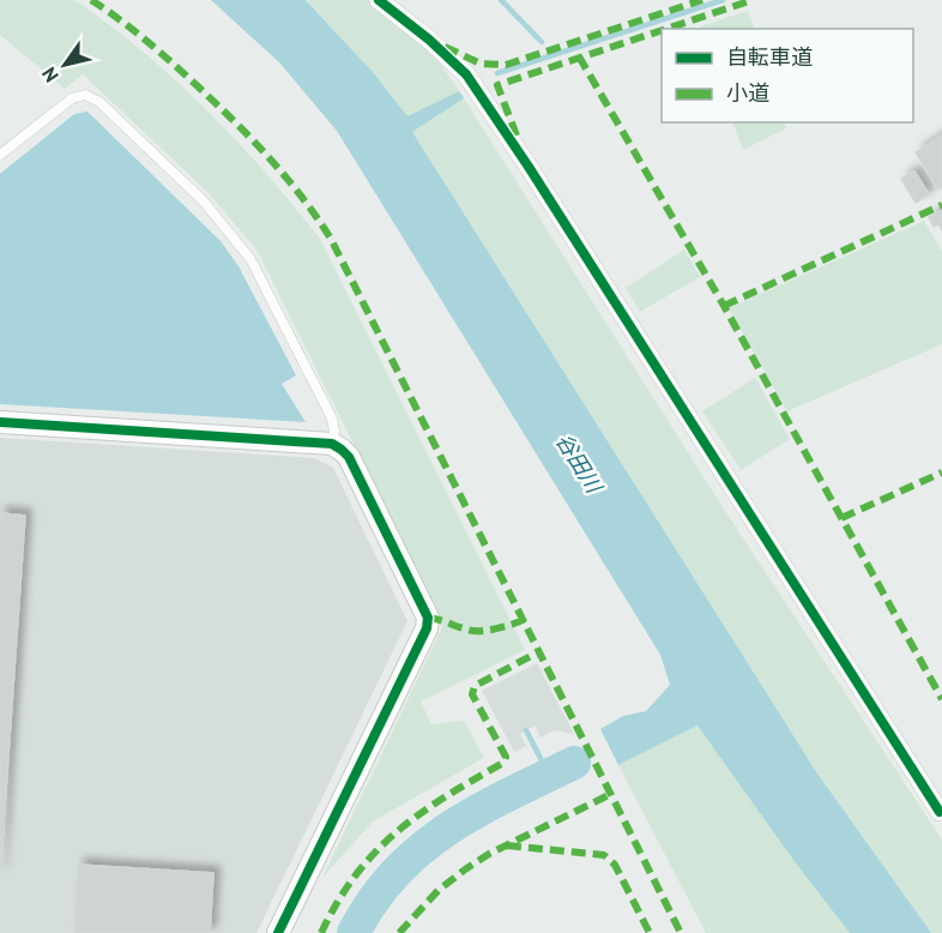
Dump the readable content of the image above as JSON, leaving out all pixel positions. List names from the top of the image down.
{
  "water": ["谷田川"],
  "legend": ["自転車道", "小道"],
  "north": "bottom left"
}
